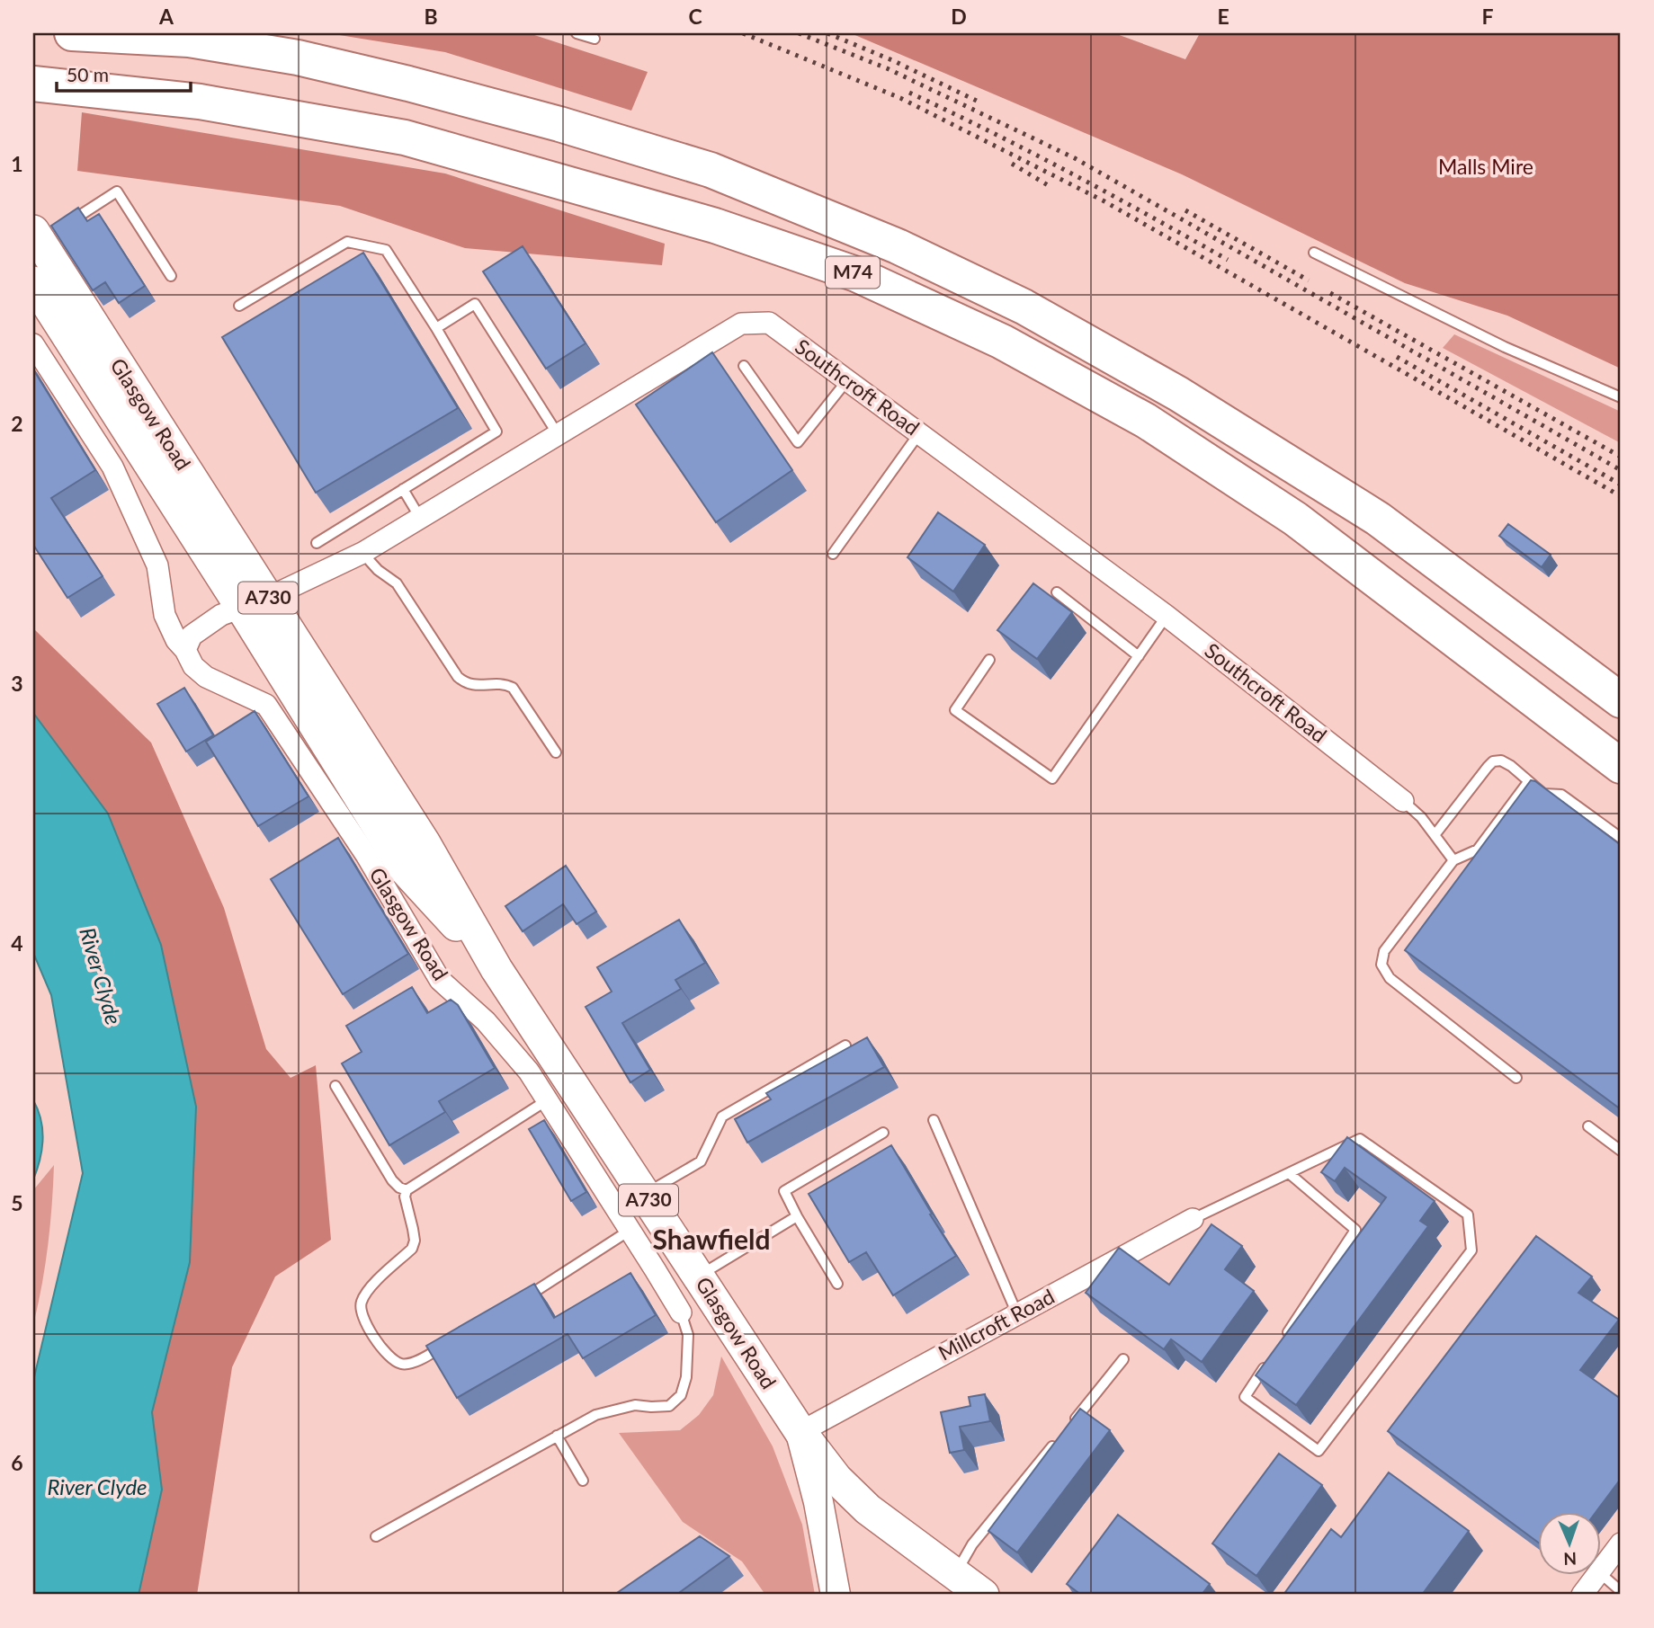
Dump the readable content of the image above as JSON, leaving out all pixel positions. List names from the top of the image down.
{
  "streets": {
    "highway": ["M74"],
    "main road": ["Glasgow Road", "A730"],
    "street": ["Southcroft Road", "Millcroft Road"]
  },
  "crossings": [
    ["Southcroft Road", "Glasgow Road"],
    ["Glasgow Road", "A730"],
    ["Glasgow Road", "Millcroft Road"],
    ["A730", "Millcroft Road"]
  ],
  "districts": ["Shawfield"],
  "water": ["River Clyde"],
  "parks": ["Malls Mire"],
  "scale_bar": "50 m",
  "north": "bottom",
  "grid": {
    "columns": [
      "A",
      "B",
      "C",
      "D",
      "E",
      "F"
    ],
    "rows": [
      "1",
      "2",
      "3",
      "4",
      "5",
      "6"
    ]
  }
}
